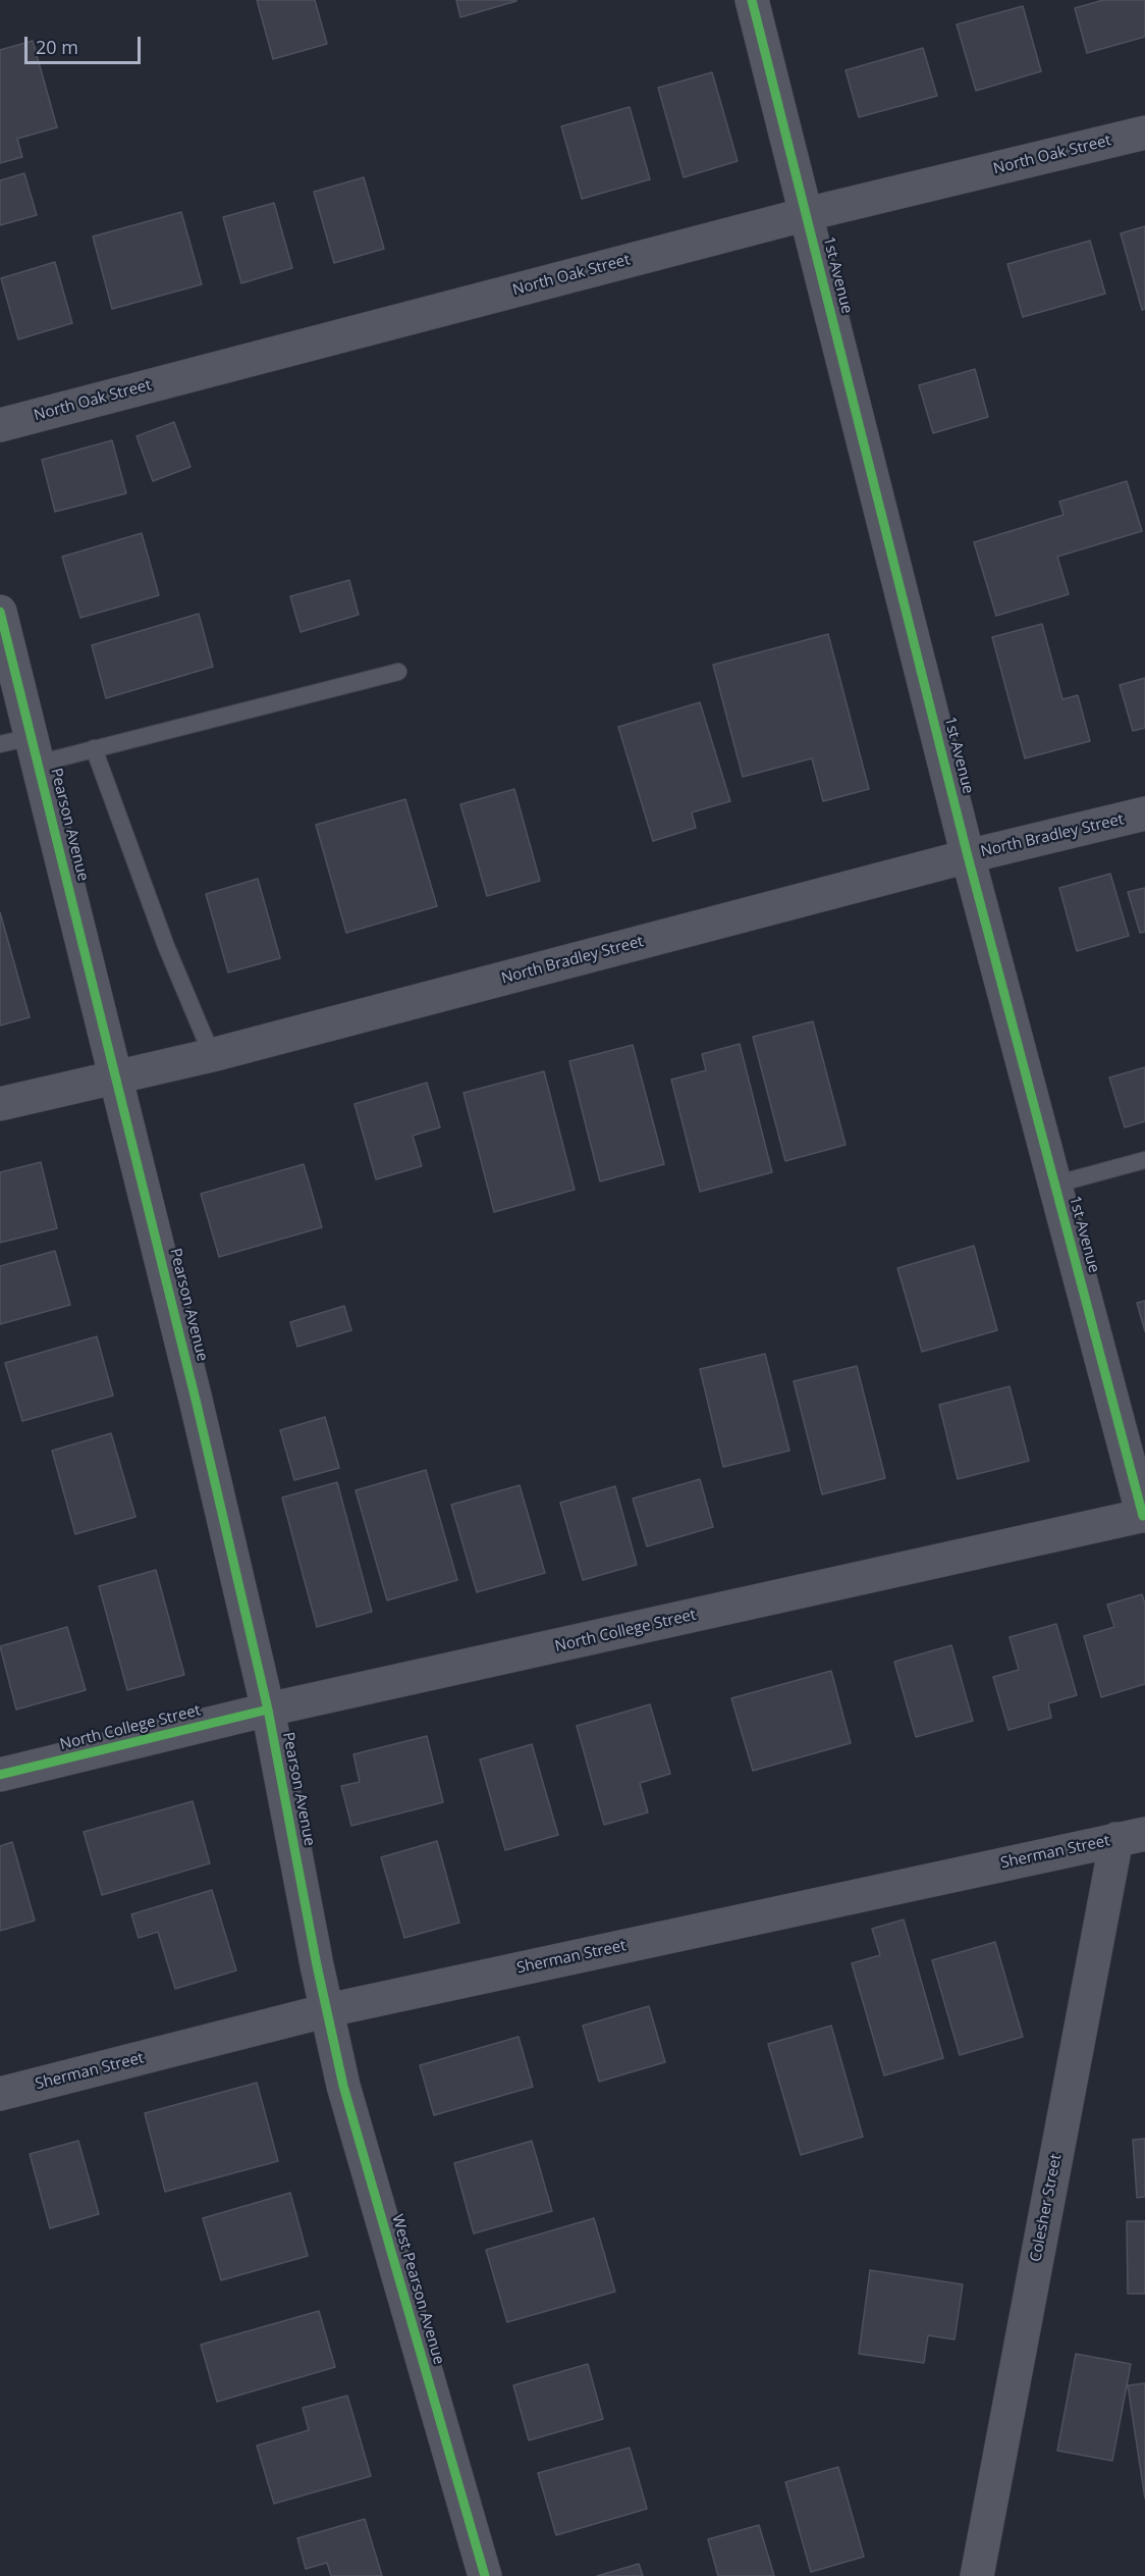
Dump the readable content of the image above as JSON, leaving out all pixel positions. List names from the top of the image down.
{
  "streets": {
    "street": [
      "North Oak Street",
      "1st Avenue",
      "Pearson Avenue",
      "North Bradley Street",
      "North College Street",
      "Sherman Street",
      "Colesher Street",
      "West Pearson Avenue"
    ]
  },
  "crossings": [
    ["North Oak Street", "1st Avenue"],
    ["1st Avenue", "North Bradley Street"],
    ["1st Avenue", "North College Street"],
    ["Pearson Avenue", "North Bradley Street"],
    ["Pearson Avenue", "North College Street"],
    ["Pearson Avenue", "Sherman Street"],
    ["Pearson Avenue", "West Pearson Avenue"],
    ["Sherman Street", "Colesher Street"],
    ["Sherman Street", "West Pearson Avenue"]
  ],
  "scale_bar": "20 m"
}
